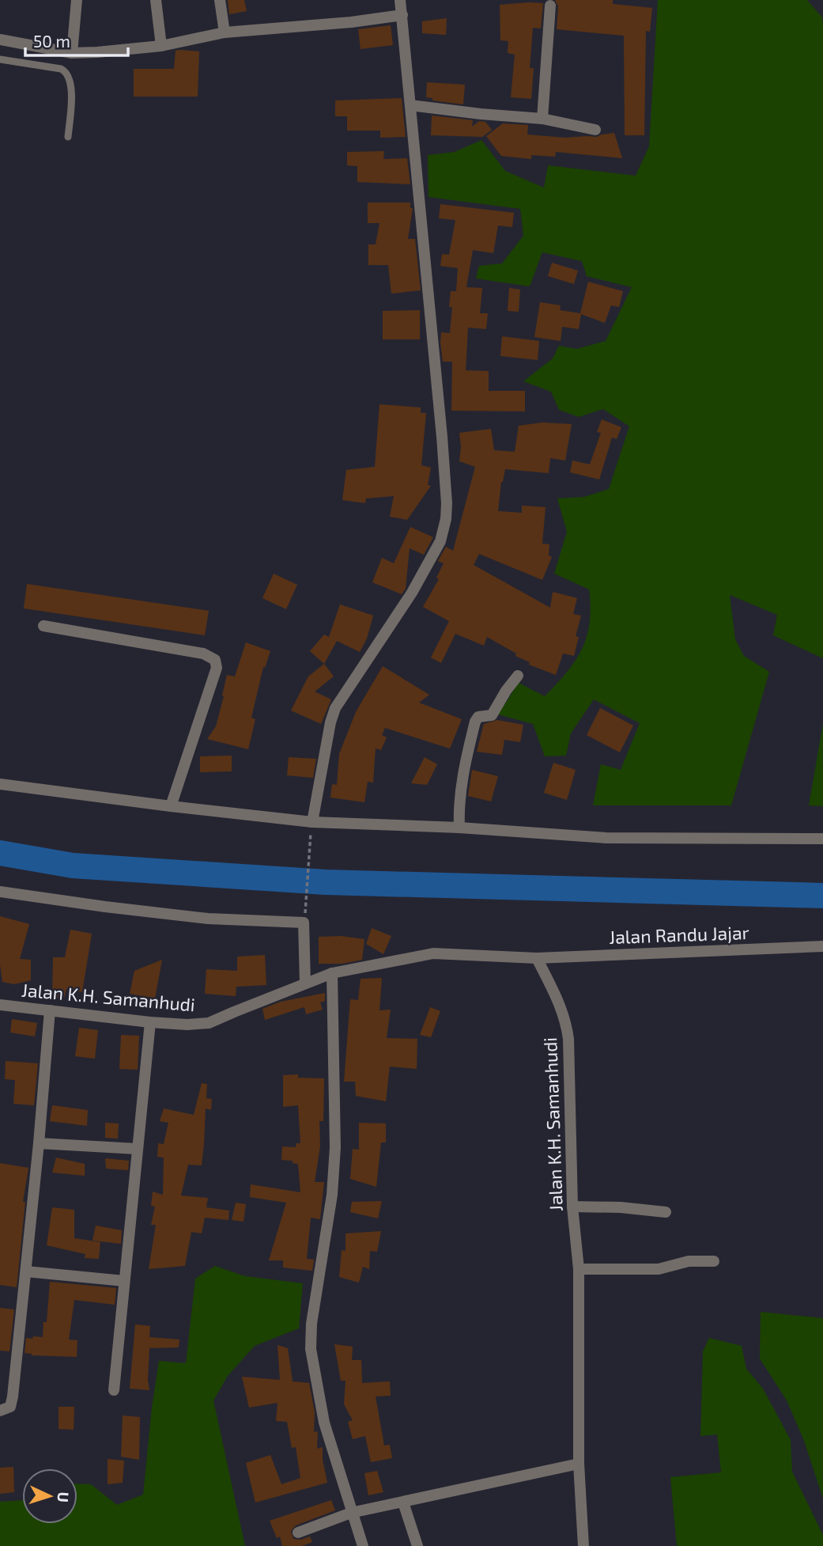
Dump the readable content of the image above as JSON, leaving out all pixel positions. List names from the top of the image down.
{
  "streets": {
    "street": ["Jalan Randu Jajar", "Jalan K.H. Samanhudi"]
  },
  "crossings": [
    ["Jalan Randu Jajar", "Jalan K.H. Samanhudi"]
  ],
  "scale_bar": "50 m",
  "north": "right"
}
